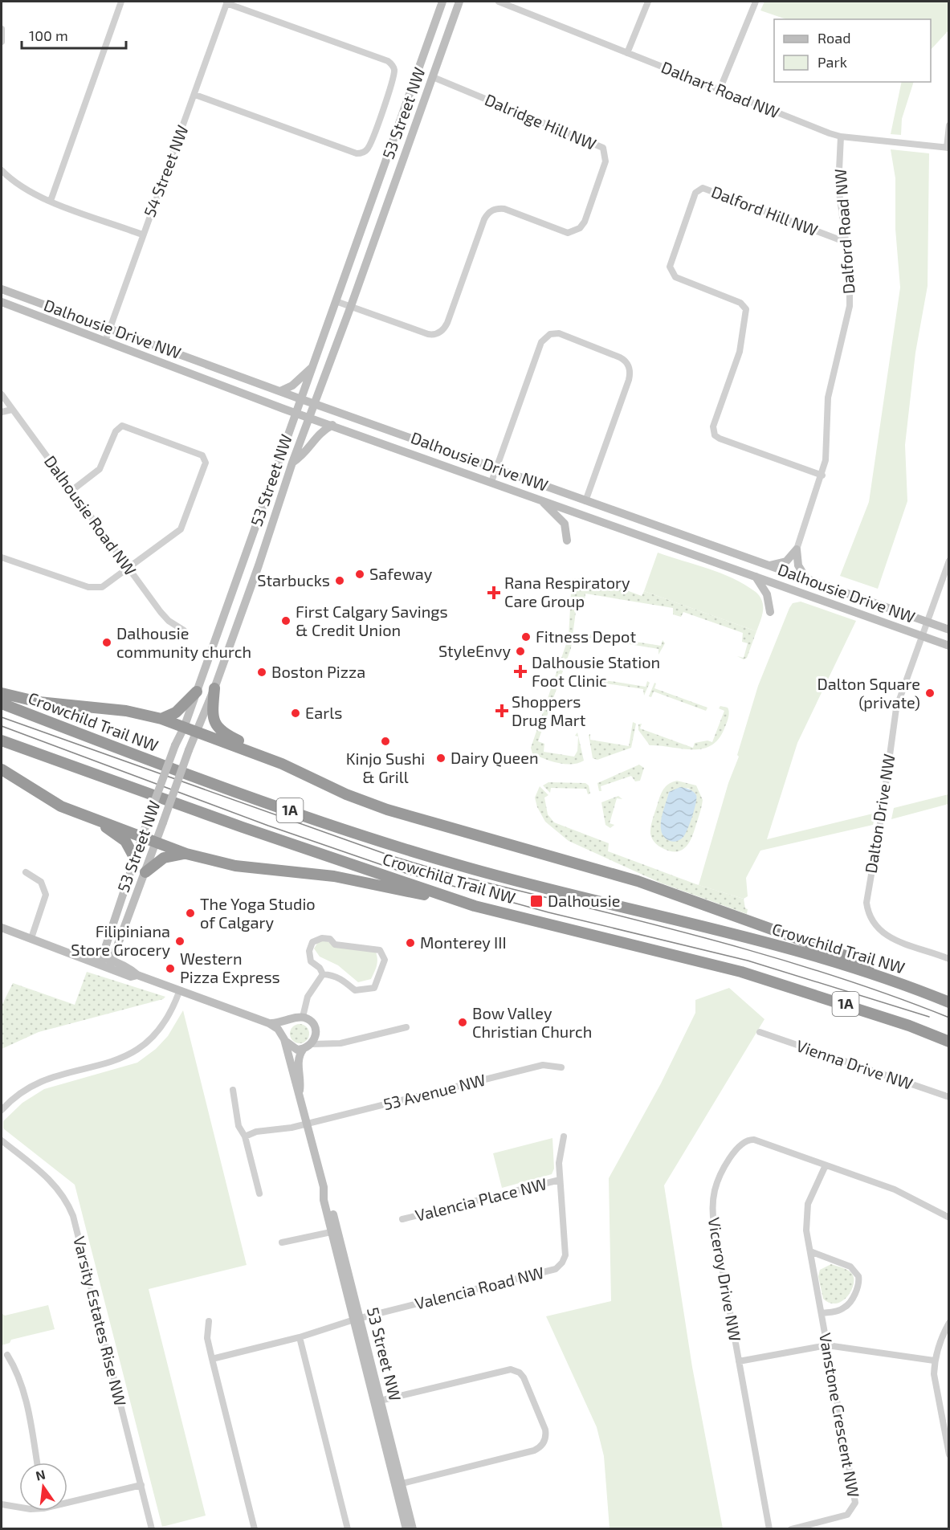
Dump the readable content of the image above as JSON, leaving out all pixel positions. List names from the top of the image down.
{
  "streets": {
    "highway": ["Crowchild Trail NW", "1A"],
    "street": [
      "Dalhart Road NW",
      "53 Street NW",
      "Dalridge Hill NW",
      "54 Street NW",
      "Dalford Hill NW",
      "Dalford Road NW",
      "Dalhousie Drive NW",
      "Dalhousie Road NW",
      "Dalton Drive NW",
      "Vienna Drive NW",
      "53 Avenue NW",
      "Valencia Place NW",
      "Viceroy Drive NW",
      "Valencia Road NW",
      "Varsity Estates Rise NW",
      "Vanstone Crescent NW"
    ]
  },
  "crossings": [
    ["Dalhart Road NW", "Dalford Road NW"],
    ["53 Street NW", "Dalridge Hill NW"],
    ["53 Street NW", "Dalhousie Drive NW"],
    ["53 Street NW", "53 Avenue NW"],
    ["53 Street NW", "Valencia Road NW"],
    ["54 Street NW", "Dalhousie Drive NW"],
    ["Dalford Hill NW", "Dalford Road NW"],
    ["Dalhousie Drive NW", "Dalton Drive NW"],
    ["Valencia Place NW", "Valencia Road NW"],
    ["Viceroy Drive NW", "Vanstone Crescent NW"]
  ],
  "places": {
    "other": [
      "Safeway",
      "Starbucks",
      "First Calgary Savings & Credit Union",
      "Fitness Depot",
      "Dalhousie community church",
      "StyleEnvy",
      "Boston Pizza",
      "Dalton Square (private)",
      "Earls",
      "Kinjo Sushi & Grill",
      "Dairy Queen",
      "The Yoga Studio of Calgary",
      "Filipiniana Store Grocery",
      "Monterey III",
      "Western Pizza Express",
      "Bow Valley Christian Church"
    ],
    "health": ["Rana Respiratory Care Group", "Dalhousie Station Foot Clinic", "Shoppers Drug Mart"],
    "transit": ["Dalhousie"]
  },
  "legend": ["Road", "Park"],
  "scale_bar": "100 m",
  "north": "top"
}
